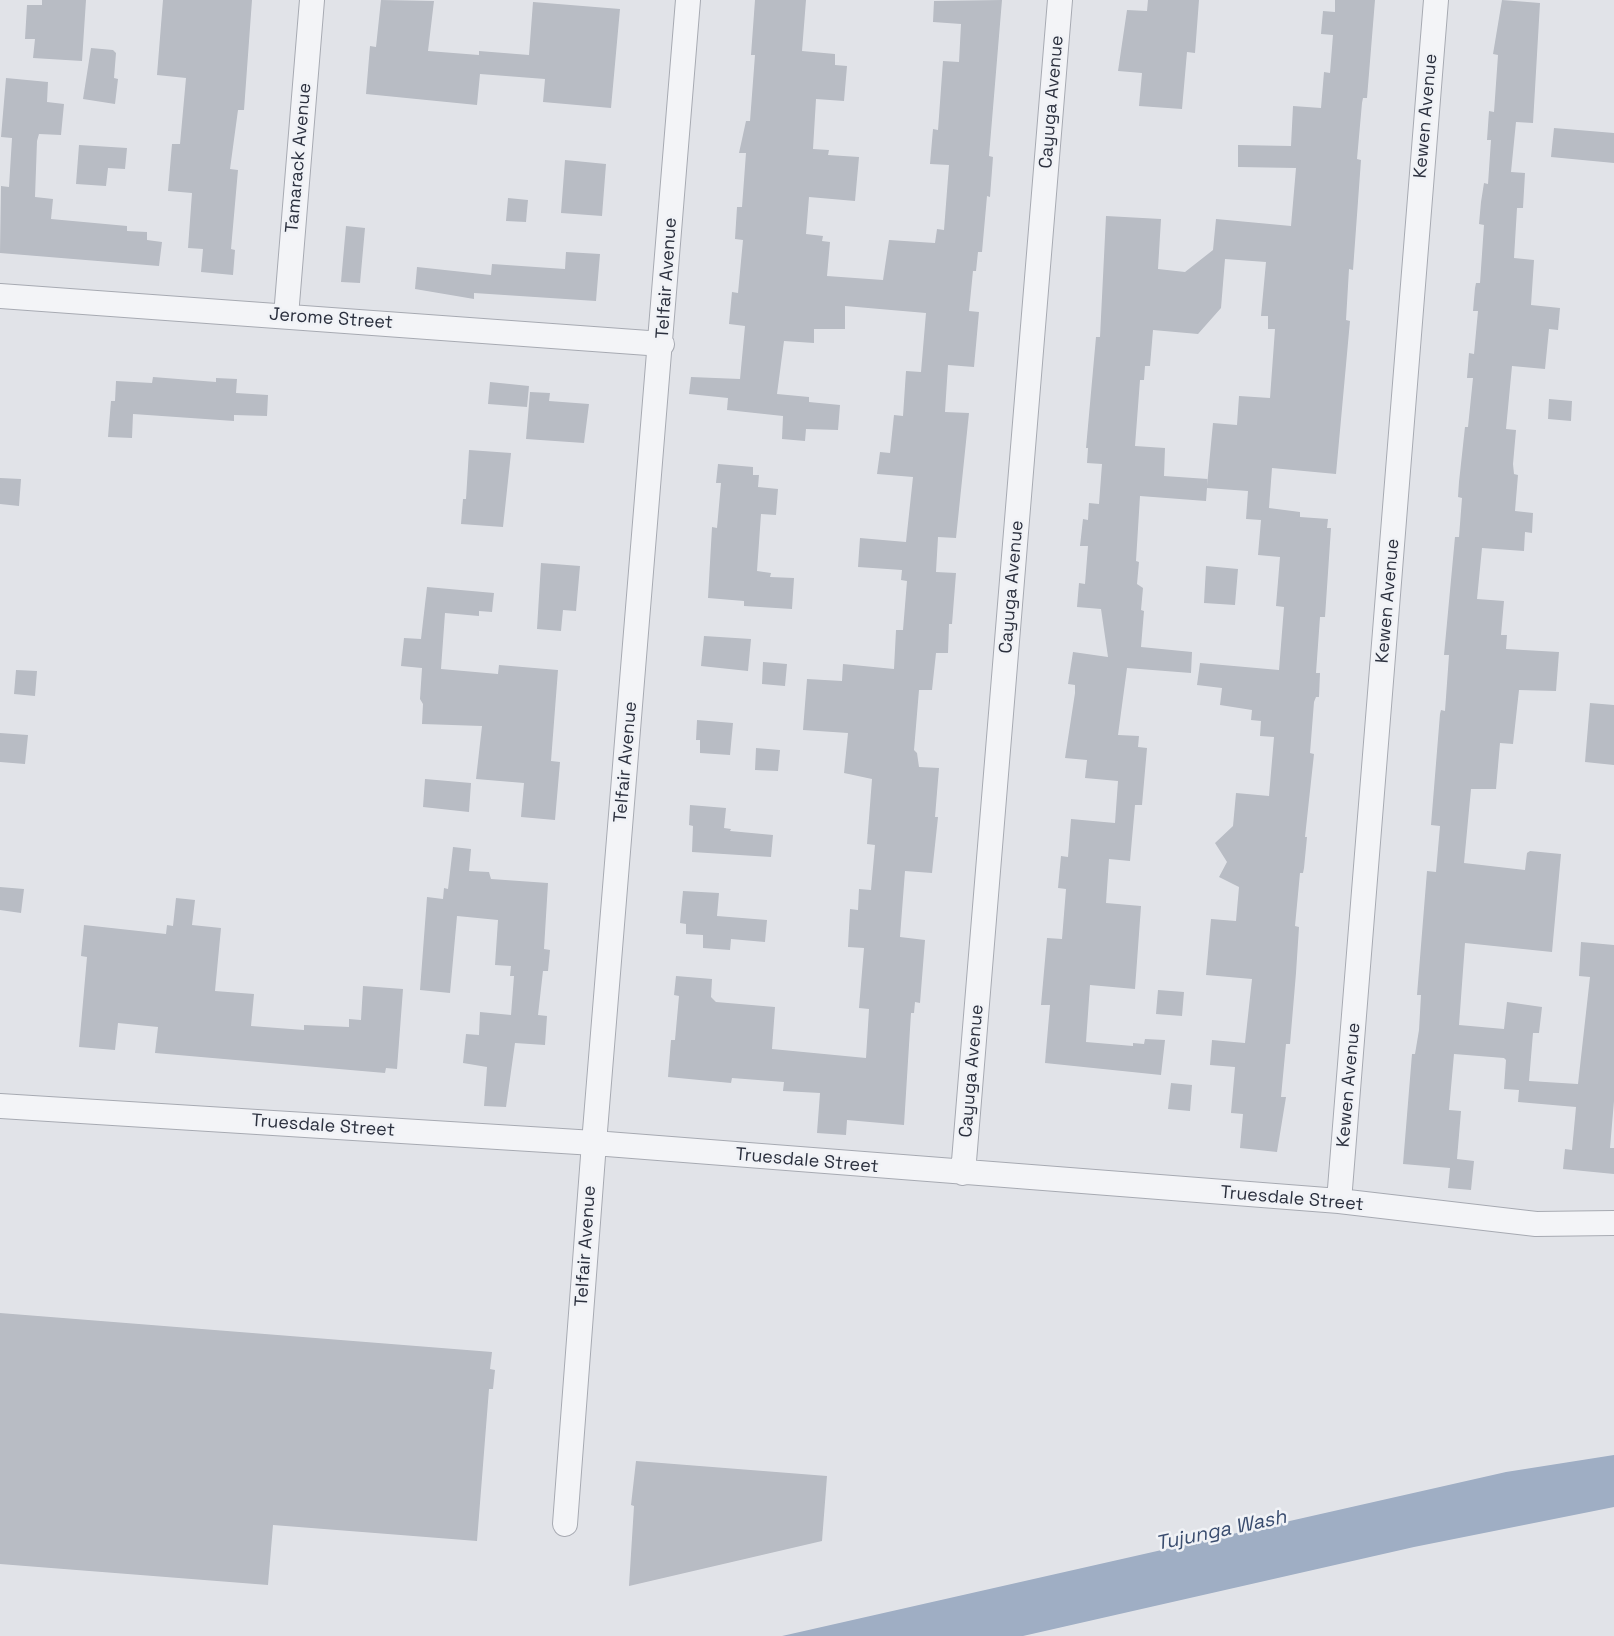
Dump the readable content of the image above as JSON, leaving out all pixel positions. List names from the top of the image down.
{
  "streets": {
    "street": [
      "Cayuga Avenue",
      "Kewen Avenue",
      "Tamarack Avenue",
      "Telfair Avenue",
      "Jerome Street",
      "Truesdale Street"
    ]
  },
  "crossings": [
    ["Cayuga Avenue", "Truesdale Street"],
    ["Kewen Avenue", "Truesdale Street"],
    ["Tamarack Avenue", "Jerome Street"],
    ["Telfair Avenue", "Jerome Street"],
    ["Telfair Avenue", "Truesdale Street"]
  ],
  "water": ["Tujunga Wash"]
}
